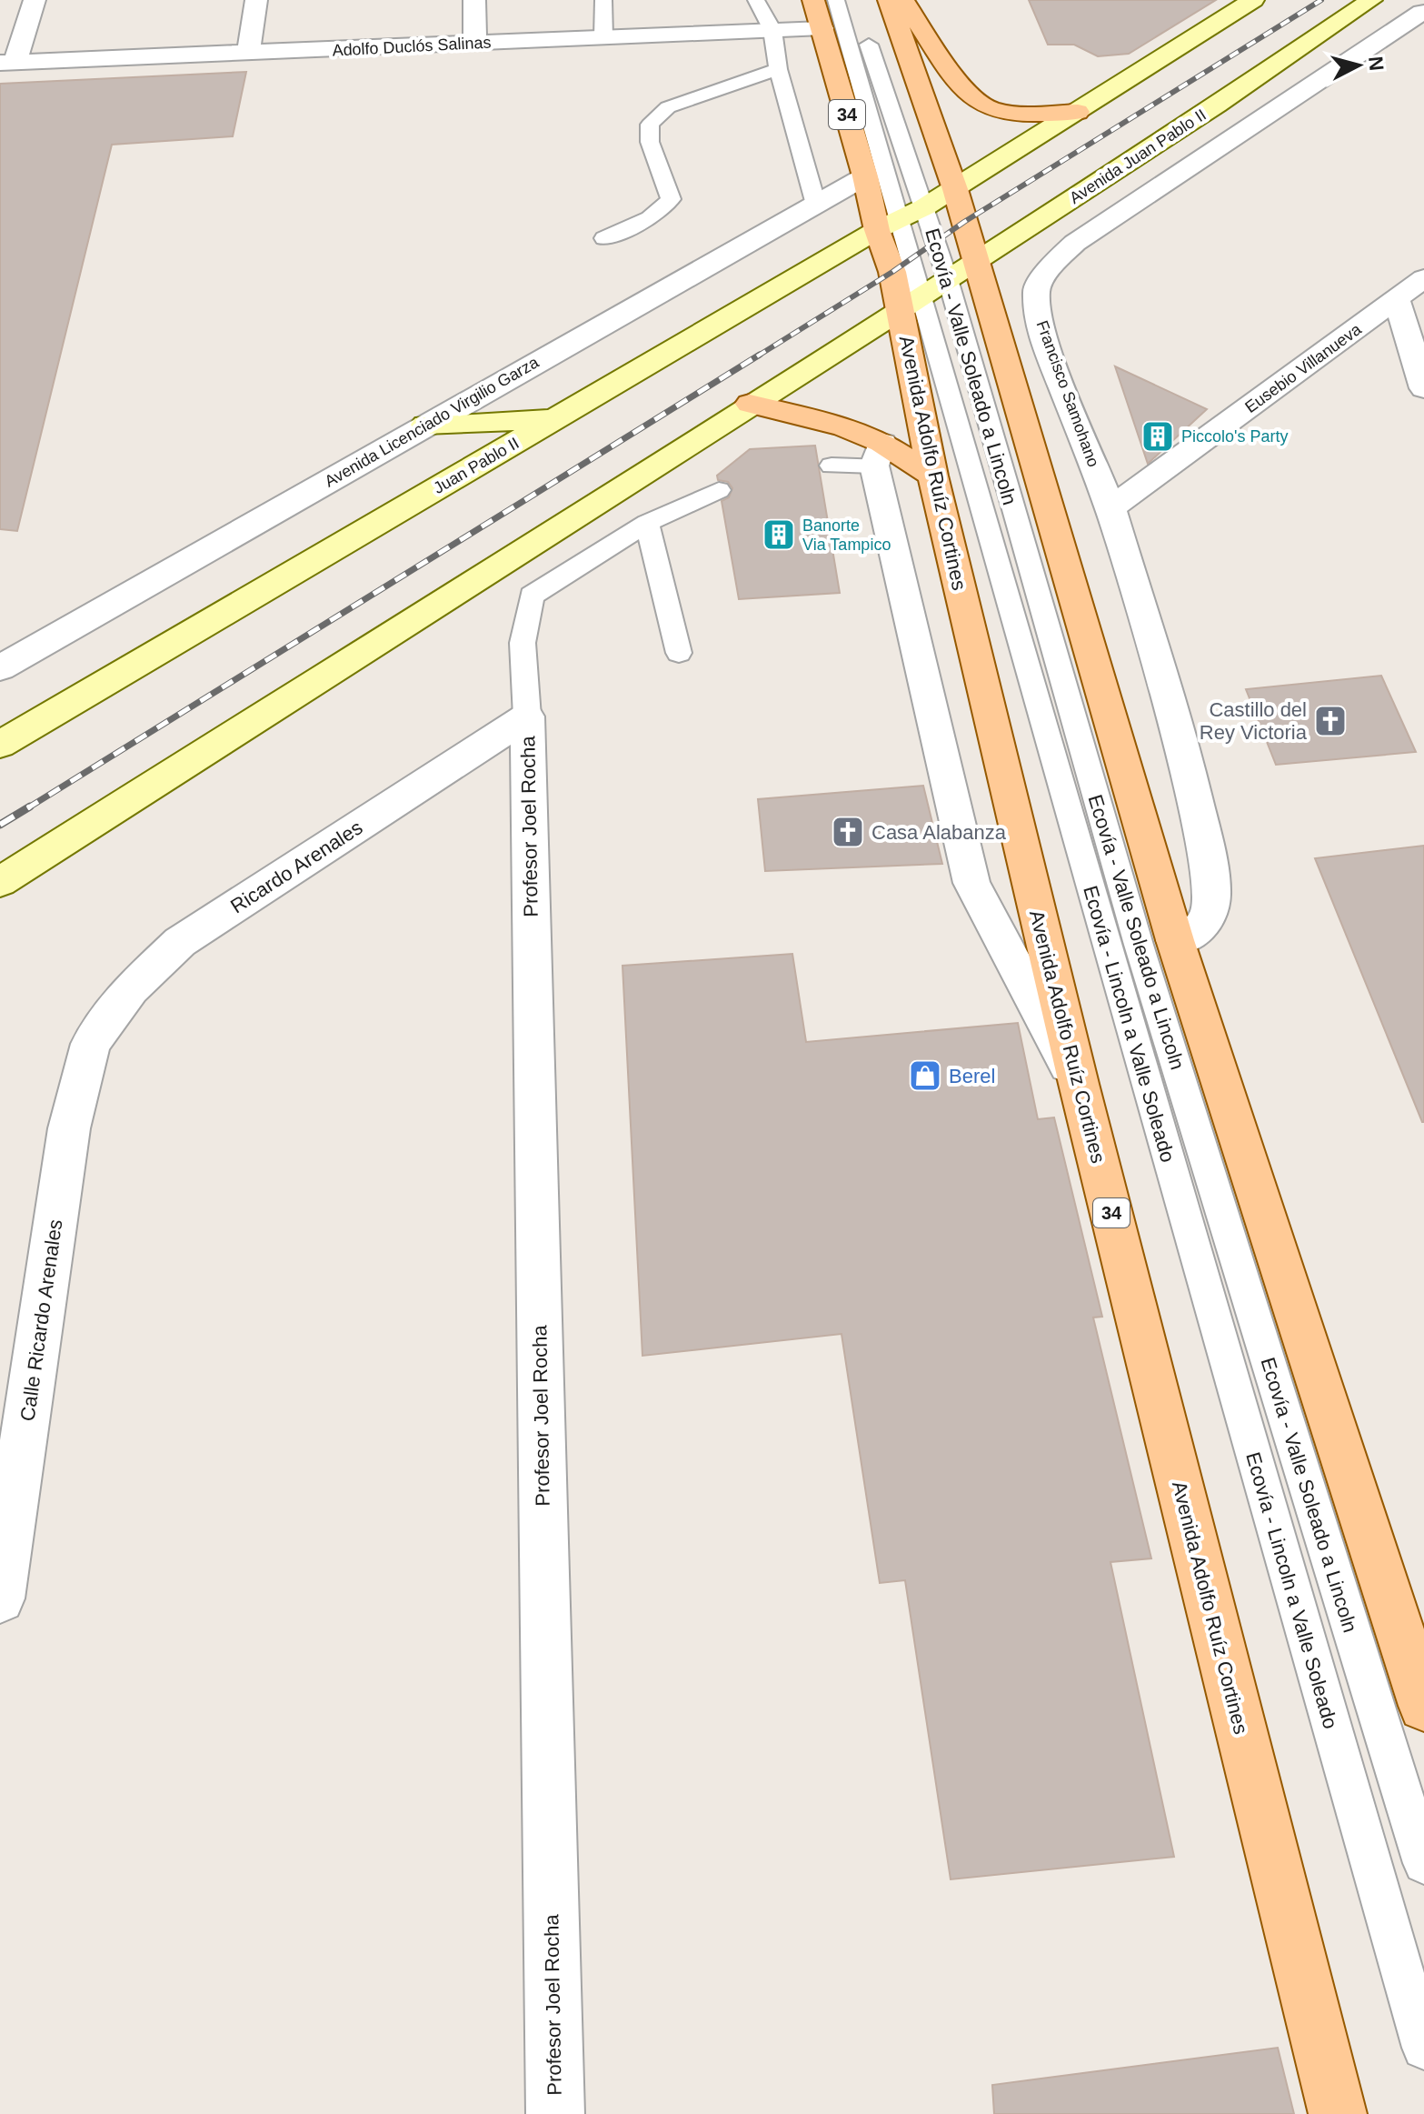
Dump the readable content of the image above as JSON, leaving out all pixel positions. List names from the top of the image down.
{
  "streets": {
    "main road": [
      "34",
      "Avenida Juan Pablo II",
      "Avenida Adolfo Ruíz Cortines",
      "Juan Pablo II"
    ],
    "street": [
      "Adolfo Duclós Salinas",
      "Eusebio Villanueva",
      "Francisco Samohano",
      "Avenida Licenciado Virgilio Garza",
      "Profesor Joel Rocha",
      "Ricardo Arenales",
      "Calle Ricardo Arenales"
    ],
    "lane": ["Ecovía - Valle Soleado a Lincoln", "Ecovía - Lincoln a Valle Soleado"]
  },
  "crossings": [
    ["Adolfo Duclós Salinas", "34"],
    ["34", "Avenida Juan Pablo II"],
    ["34", "Ecovía - Valle Soleado a Lincoln"],
    ["34", "Francisco Samohano"],
    ["34", "Avenida Licenciado Virgilio Garza"],
    ["34", "Juan Pablo II"],
    ["34", "Ecovía - Lincoln a Valle Soleado"],
    ["Avenida Juan Pablo II", "Ecovía - Valle Soleado a Lincoln"],
    ["Avenida Juan Pablo II", "Avenida Adolfo Ruíz Cortines"],
    ["Avenida Juan Pablo II", "Ecovía - Lincoln a Valle Soleado"],
    ["Ecovía - Valle Soleado a Lincoln", "Juan Pablo II"],
    ["Ecovía - Valle Soleado a Lincoln", "Ecovía - Lincoln a Valle Soleado"],
    ["Eusebio Villanueva", "Francisco Samohano"],
    ["Avenida Adolfo Ruíz Cortines", "Ecovía - Lincoln a Valle Soleado"],
    ["Juan Pablo II", "Ecovía - Lincoln a Valle Soleado"],
    ["Profesor Joel Rocha", "Ricardo Arenales"],
    ["Ricardo Arenales", "Calle Ricardo Arenales"]
  ],
  "places": {
    "building": ["Piccolo's Party", "Banorte Via Tampico"],
    "church": ["Castillo del Rey Victoria", "Casa Alabanza"],
    "shop": ["Berel"]
  },
  "north": "right"
}
